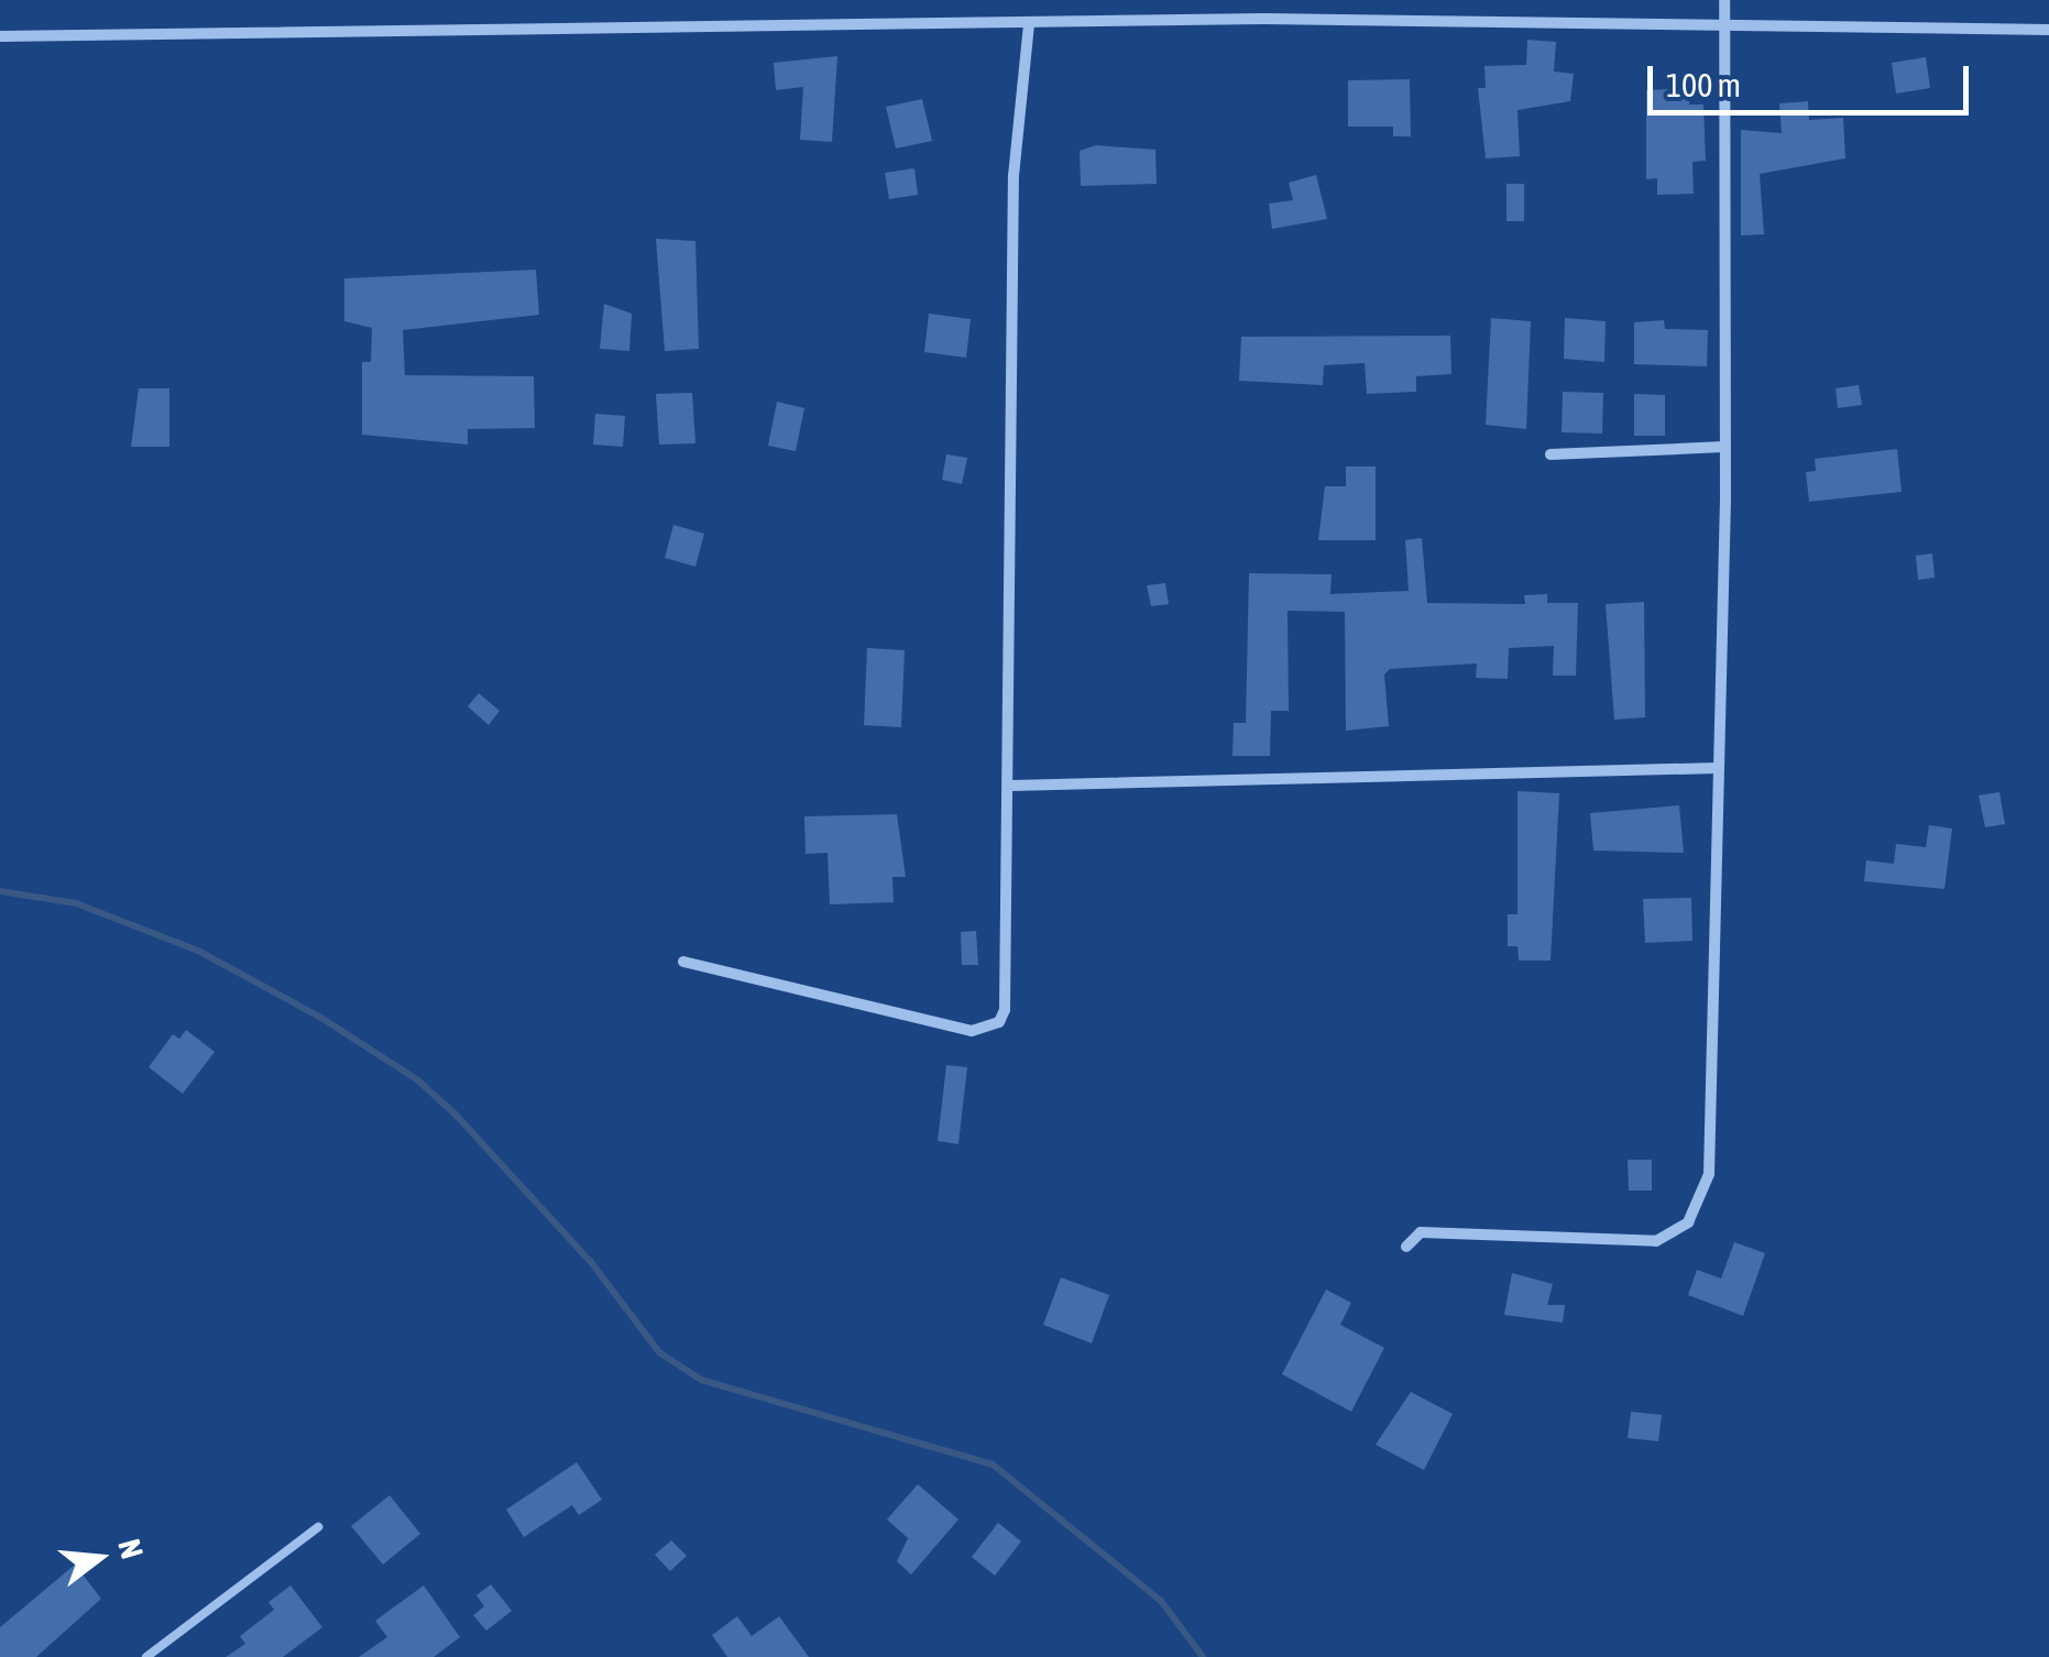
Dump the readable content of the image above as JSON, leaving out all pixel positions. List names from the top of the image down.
{
  "scale_bar": "100 m",
  "north": "right"
}
